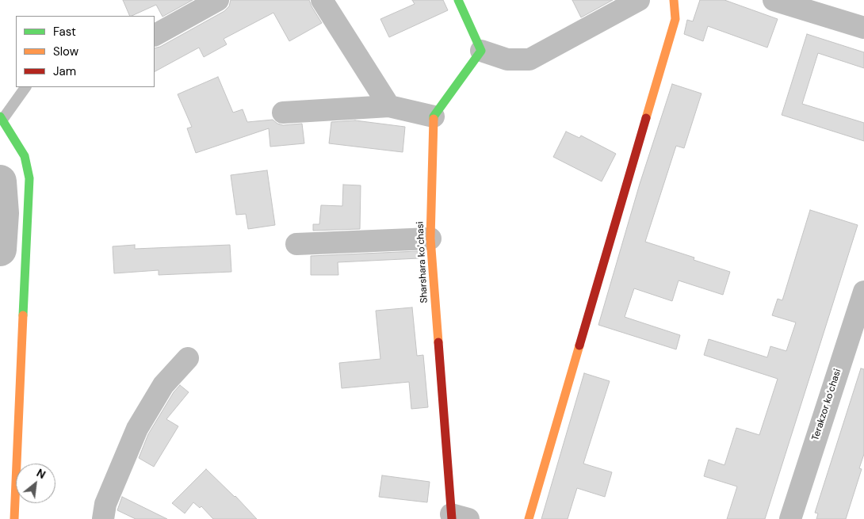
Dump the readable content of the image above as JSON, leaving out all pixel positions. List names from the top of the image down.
{
  "streets": {
    "street": ["Sharshara koʻchasi", "Terakzor koʻchasi"]
  },
  "legend": ["Fast", "Slow", "Jam"],
  "north": "top right"
}
